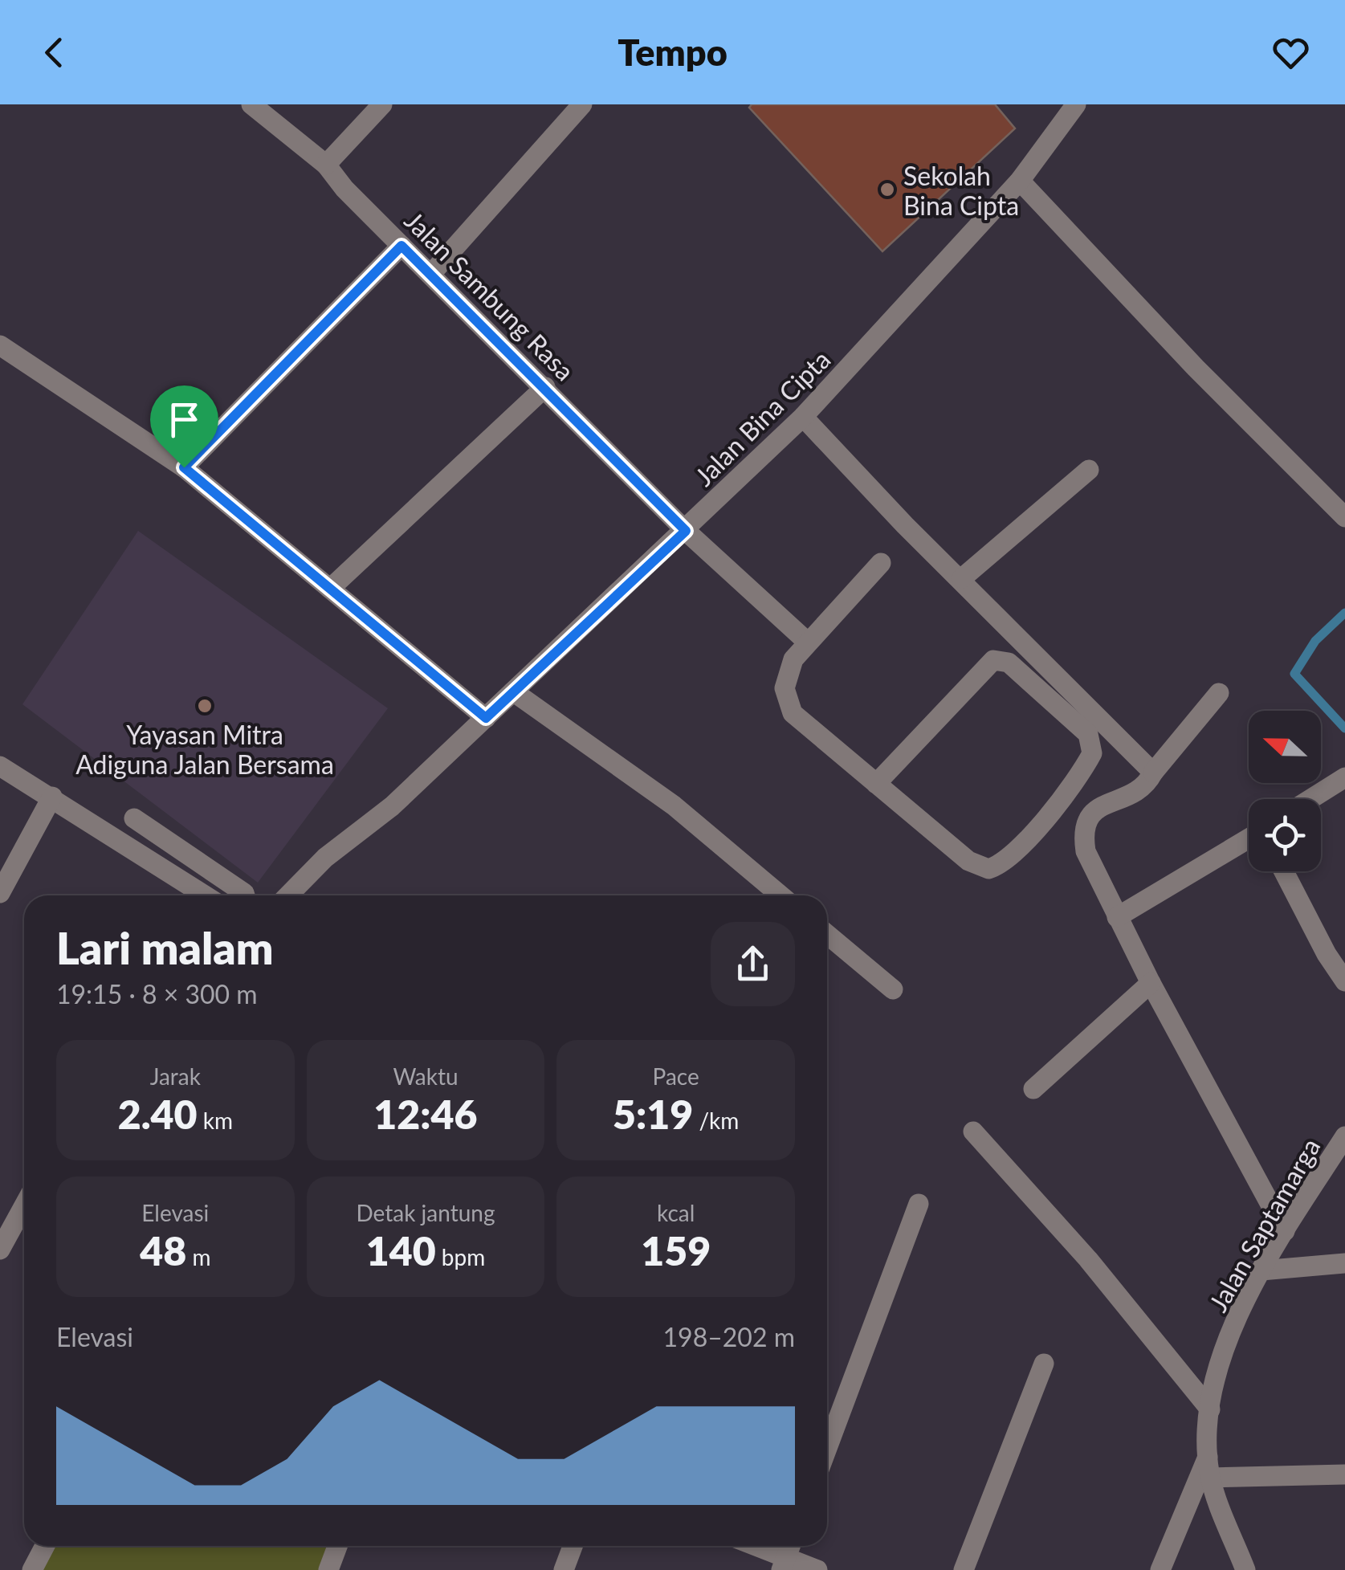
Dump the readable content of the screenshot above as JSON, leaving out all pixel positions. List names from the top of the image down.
{
  "streets": {
    "street": ["Jalan Sambung Rasa", "Jalan Bina Cipta", "Jalan Saptamarga"]
  },
  "crossings": [
    ["Jalan Sambung Rasa", "Jalan Bina Cipta"]
  ],
  "places": ["Sekolah Bina Cipta", "Yayasan Mitra Adiguna Jalan Bersama"],
  "north": "left",
  "page": {
    "header": "Tempo",
    "heading": ["Lari malam", "19:15 · 8 × 300 m"],
    "stats": [
      ["Jarak", "2.40 km"],
      ["Waktu", "12:46"],
      ["Pace", "5:19 /km"],
      ["Elevasi", "48 m"],
      ["Detak jantung", "140 bpm"],
      ["kcal", "159"]
    ],
    "chart": ["Elevasi", "198–202 m"]
  }
}
